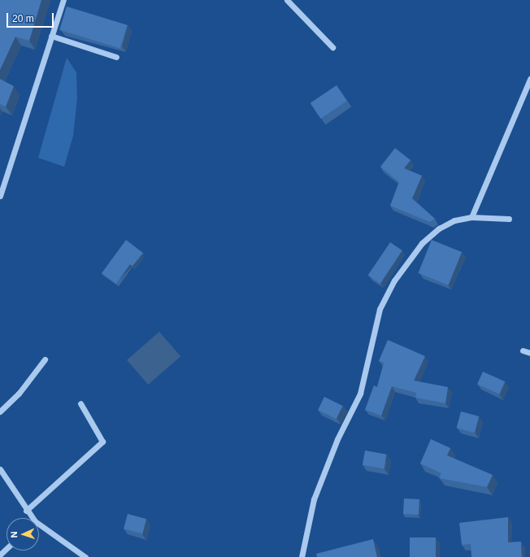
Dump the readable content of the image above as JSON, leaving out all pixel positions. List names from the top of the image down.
{
  "scale_bar": "20 m",
  "north": "left"
}
